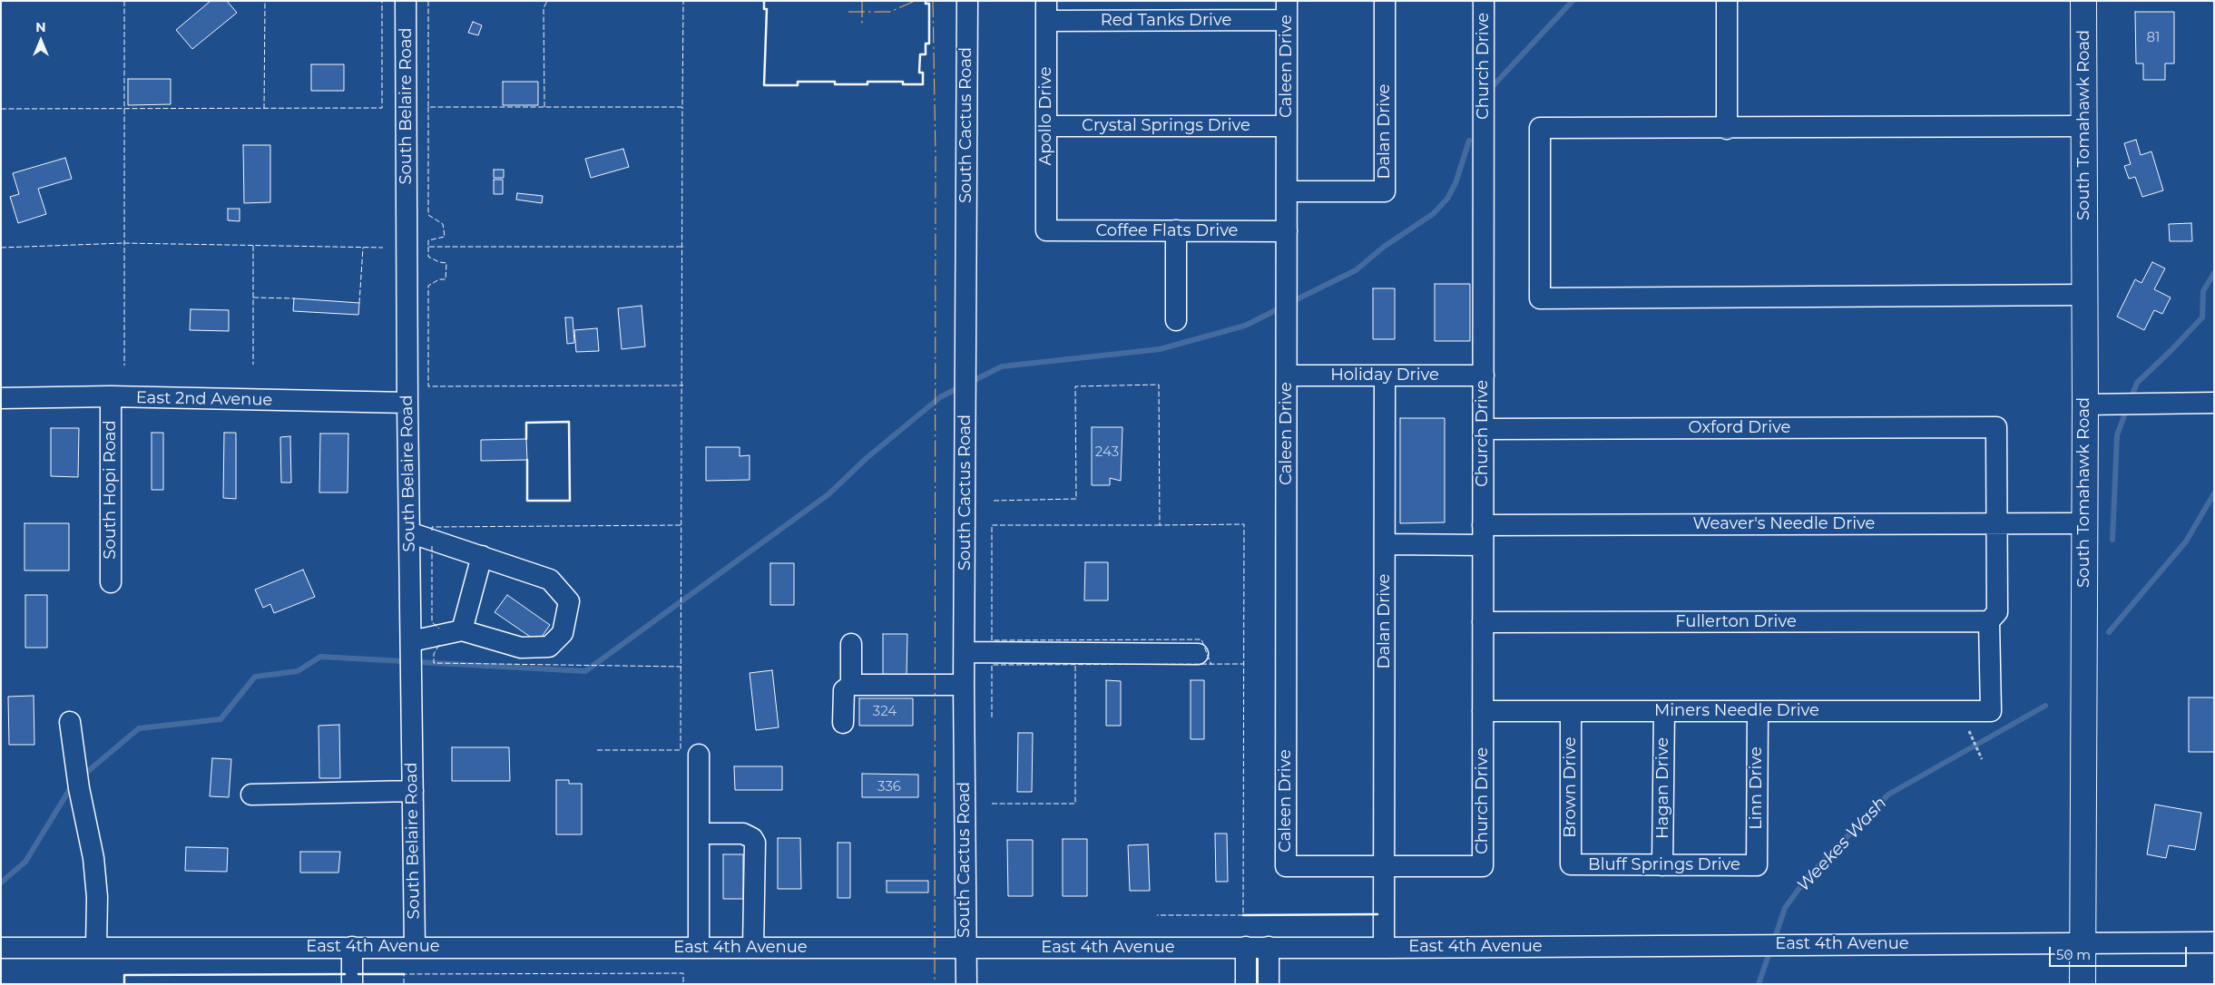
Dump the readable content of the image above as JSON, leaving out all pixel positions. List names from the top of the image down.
{
  "streets": {
    "main road": ["South Tomahawk Road"],
    "street": [
      "Red Tanks Drive",
      "Caleen Drive",
      "Church Drive",
      "South Belaire Road",
      "Apollo Drive",
      "South Cactus Road",
      "Crystal Springs Drive",
      "Dalan Drive",
      "Coffee Flats Drive",
      "Holiday Drive",
      "East 2nd Avenue",
      "Oxford Drive",
      "South Hopi Road",
      "Weaver's Needle Drive",
      "Fullerton Drive",
      "Miners Needle Drive",
      "Brown Drive",
      "Hagan Drive",
      "Linn Drive",
      "Bluff Springs Drive",
      "East 4th Avenue"
    ]
  },
  "crossings": [
    ["Red Tanks Drive", "Caleen Drive"],
    ["Red Tanks Drive", "Apollo Drive"],
    ["Caleen Drive", "Church Drive"],
    ["Caleen Drive", "Crystal Springs Drive"],
    ["Caleen Drive", "Dalan Drive"],
    ["Caleen Drive", "Coffee Flats Drive"],
    ["Caleen Drive", "Holiday Drive"],
    ["Church Drive", "Dalan Drive"],
    ["Church Drive", "Holiday Drive"],
    ["Church Drive", "Oxford Drive"],
    ["Church Drive", "Weaver's Needle Drive"],
    ["Church Drive", "Fullerton Drive"],
    ["Church Drive", "Miners Needle Drive"],
    ["South Belaire Road", "East 2nd Avenue"],
    ["South Belaire Road", "East 4th Avenue"],
    ["Apollo Drive", "Crystal Springs Drive"],
    ["Apollo Drive", "Coffee Flats Drive"],
    ["South Cactus Road", "East 4th Avenue"],
    ["South Tomahawk Road", "Weaver's Needle Drive"],
    ["South Tomahawk Road", "East 4th Avenue"],
    ["Dalan Drive", "Holiday Drive"],
    ["Dalan Drive", "Weaver's Needle Drive"],
    ["Dalan Drive", "East 4th Avenue"],
    ["East 2nd Avenue", "South Hopi Road"],
    ["Oxford Drive", "Weaver's Needle Drive"],
    ["Fullerton Drive", "Miners Needle Drive"],
    ["Miners Needle Drive", "Brown Drive"],
    ["Miners Needle Drive", "Hagan Drive"],
    ["Miners Needle Drive", "Linn Drive"],
    ["Brown Drive", "Bluff Springs Drive"],
    ["Hagan Drive", "Bluff Springs Drive"],
    ["Linn Drive", "Bluff Springs Drive"]
  ],
  "water": ["Weekes Wash"],
  "house_numbers": [
    "81",
    "243",
    "324",
    "336"
  ],
  "scale_bar": "50 m",
  "north": "top"
}
